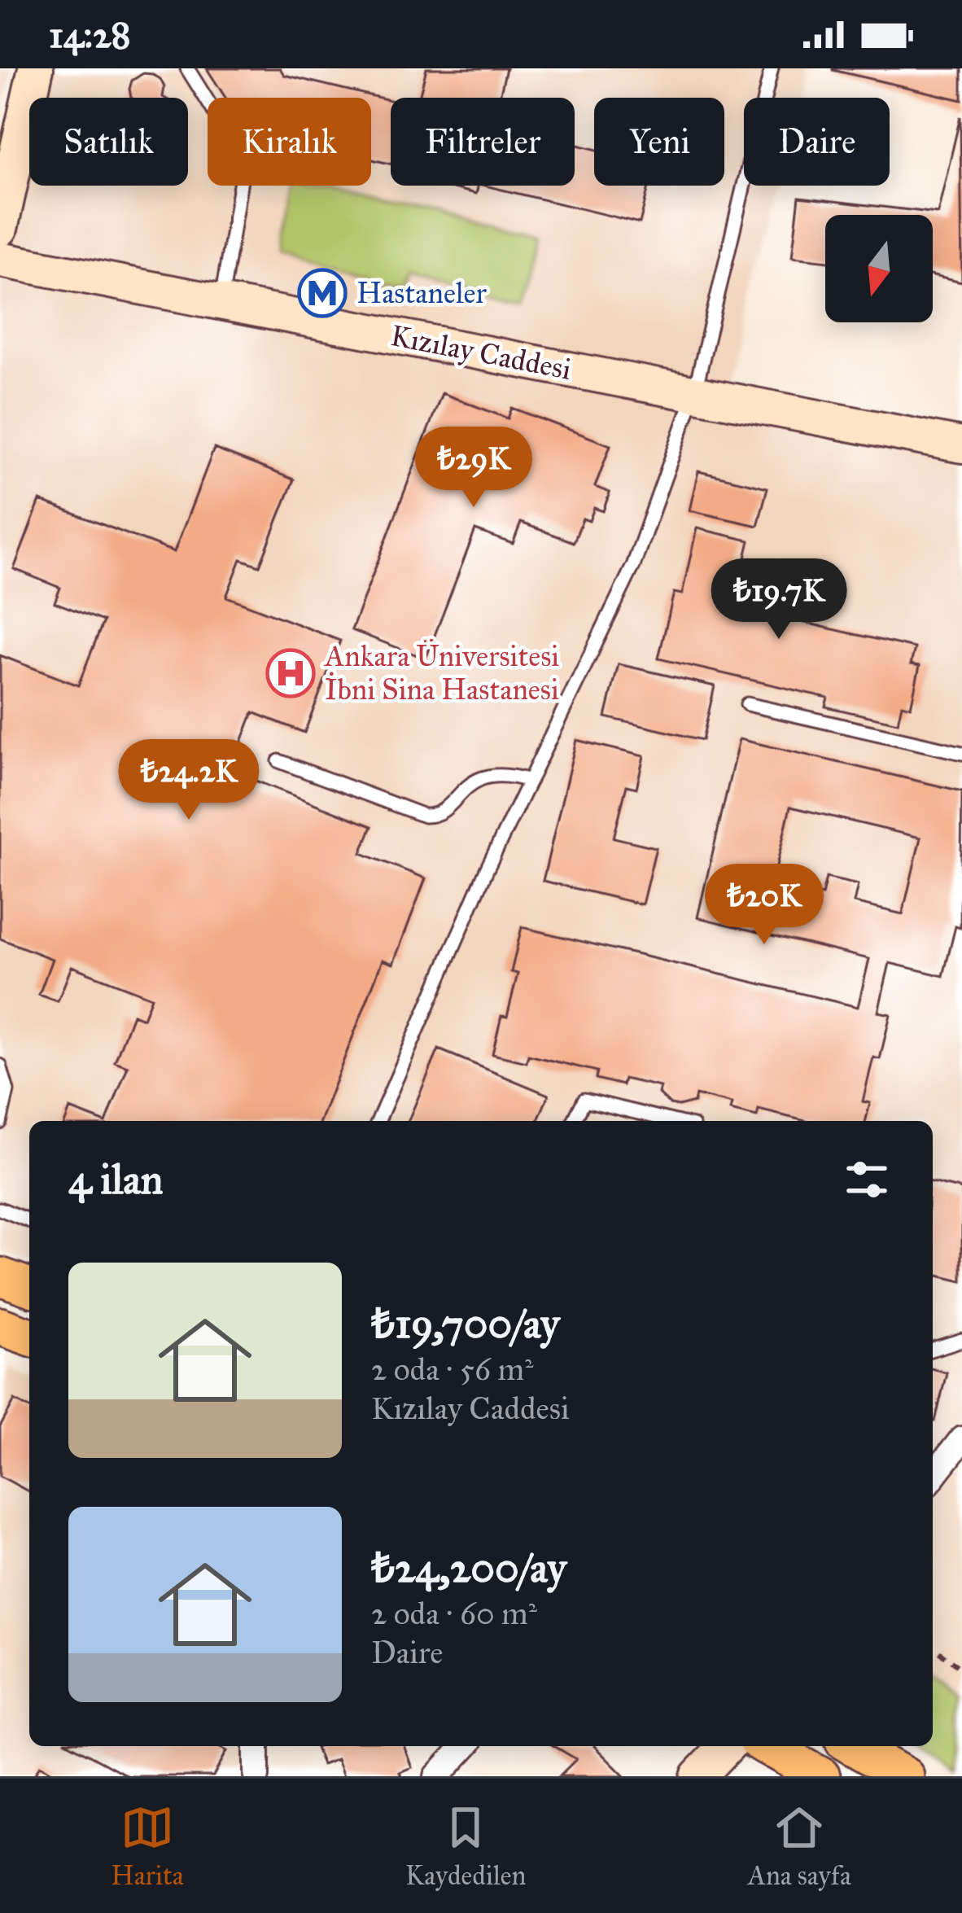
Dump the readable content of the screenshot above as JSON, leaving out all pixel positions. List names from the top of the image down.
{
  "streets": {
    "street": ["Kızılay Caddesi"]
  },
  "places": {
    "metro station": ["Hastaneler"],
    "hospital": ["Ankara Üniversitesi İbni Sina Hastanesi"]
  },
  "north": "bottom",
  "page": {
    "status": "14:28",
    "chip": [
      "Satılık",
      "Kiralık",
      "Filtreler",
      "Yeni",
      "Daire"
    ],
    "price": [
      "₺29K",
      "₺19.7K",
      "₺24.2K",
      "₺20K"
    ],
    "heading": "4 ilan",
    "list": [
      {
        "name": "₺19,700/ay",
        "note": "2 oda · 56 m² · Kızılay Caddesi"
      },
      {
        "name": "₺24,200/ay",
        "note": "2 oda · 60 m² · Daire"
      }
    ],
    "tabs": ["Harita", "Kaydedilen", "Ana sayfa"]
  }
}
